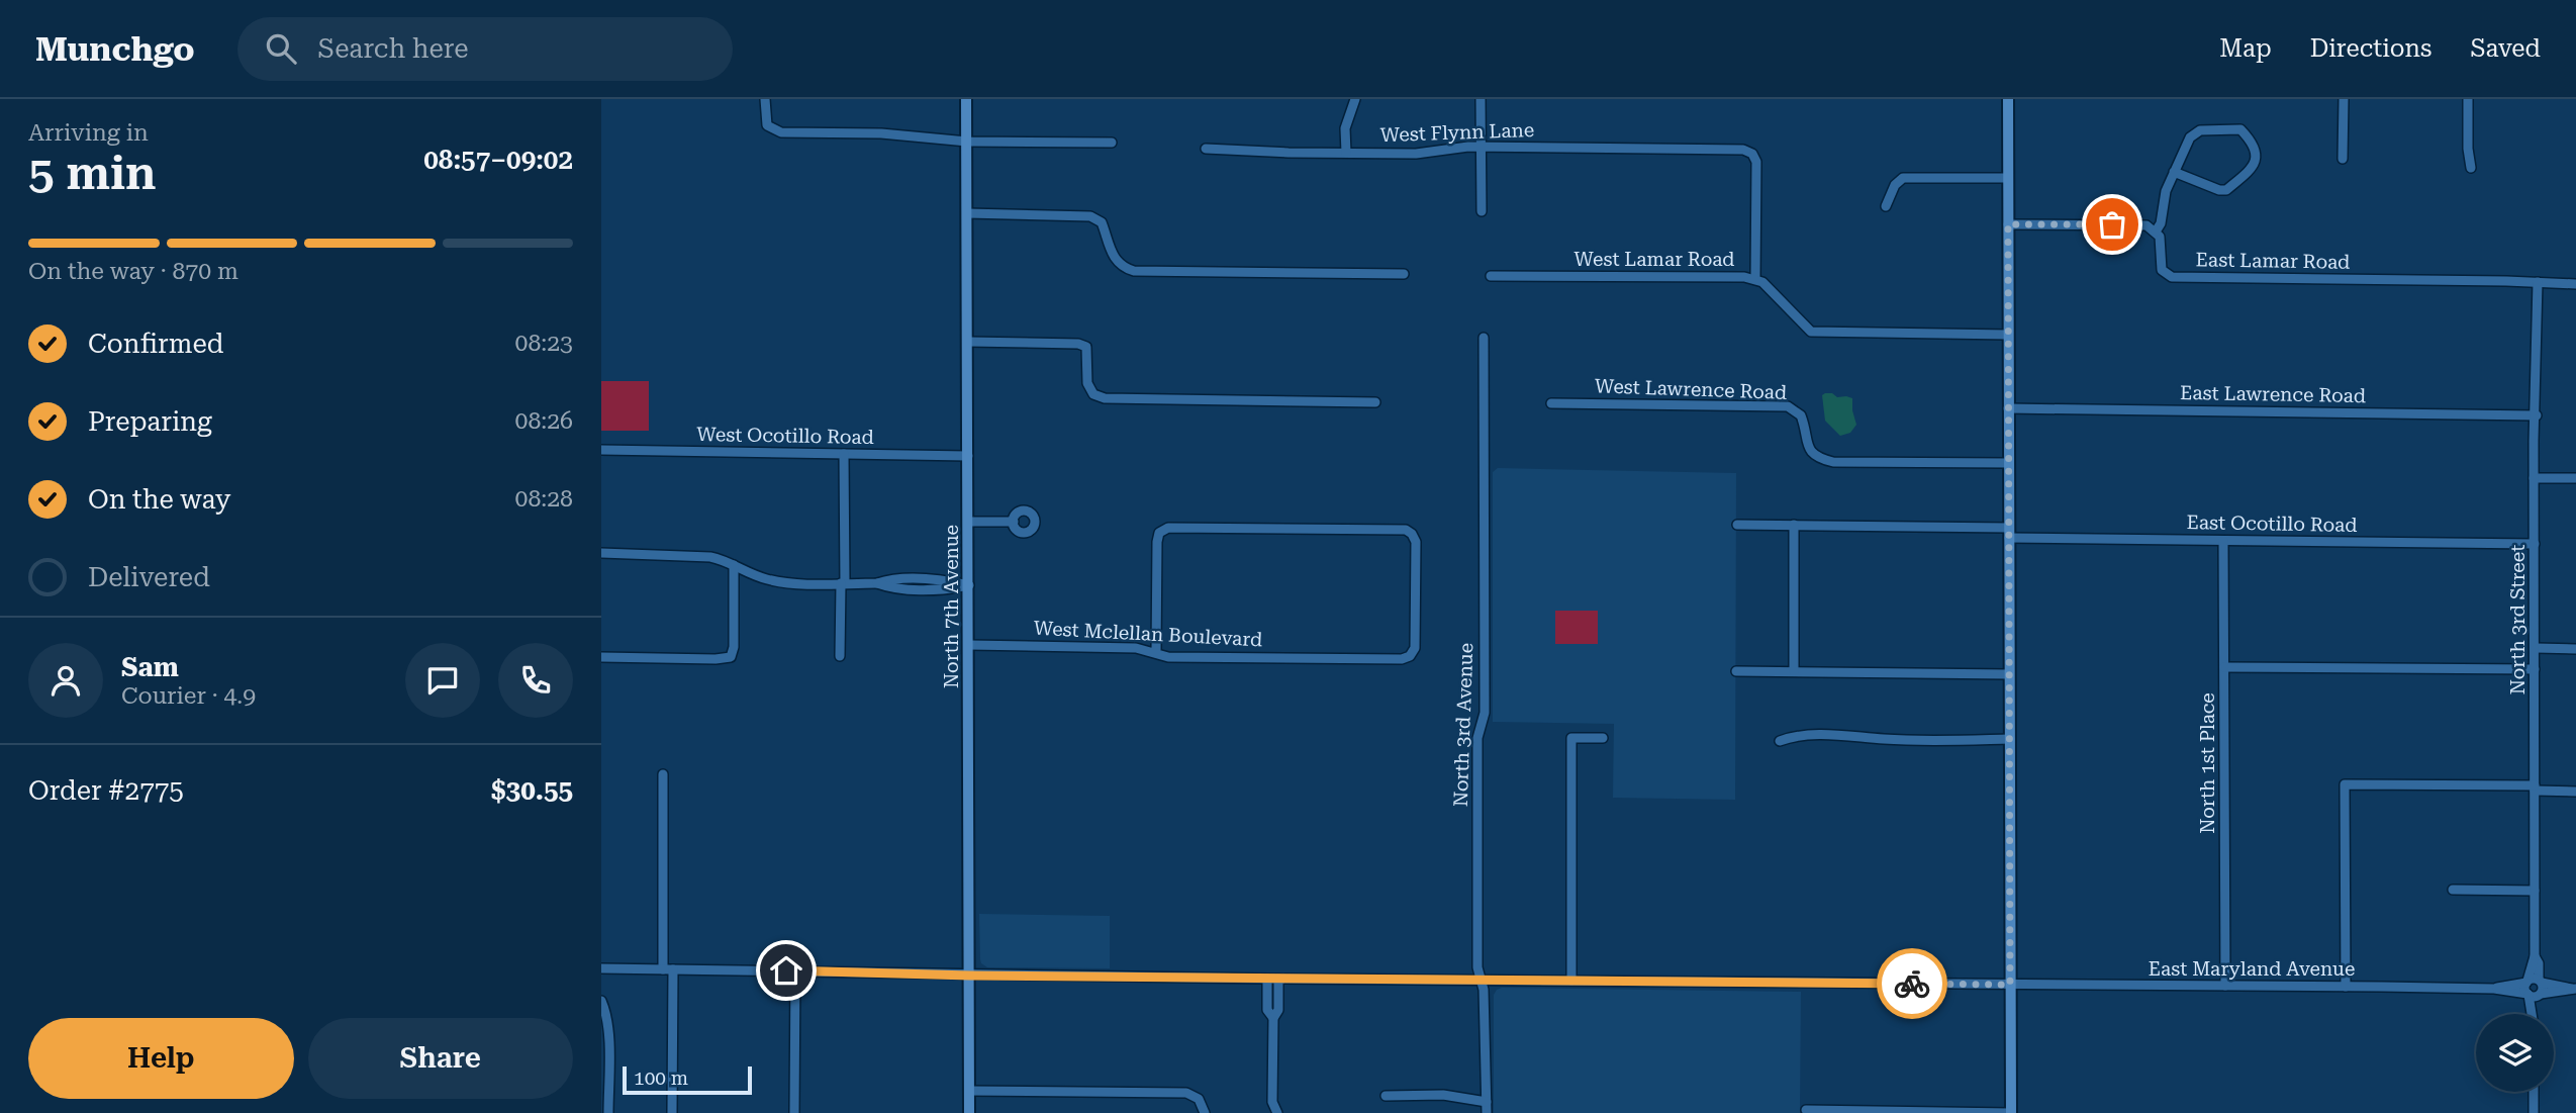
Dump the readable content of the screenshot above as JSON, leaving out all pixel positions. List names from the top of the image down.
{
  "streets": {
    "main road": ["North 7th Avenue"],
    "street": [
      "West Flynn Lane",
      "West Lamar Road",
      "East Lamar Road",
      "West Lawrence Road",
      "East Lawrence Road",
      "West Ocotillo Road",
      "East Ocotillo Road",
      "North 3rd Street",
      "West Mclellan Boulevard",
      "North 3rd Avenue",
      "North 1st Place",
      "East Maryland Avenue"
    ]
  },
  "crossings": [
    ["West Flynn Lane", "West Lamar Road"],
    ["East Lamar Road", "North 3rd Street"],
    ["East Lawrence Road", "North 3rd Street"],
    ["West Ocotillo Road", "North 7th Avenue"],
    ["East Ocotillo Road", "North 3rd Street"],
    ["East Ocotillo Road", "North 1st Place"],
    ["North 7th Avenue", "West Mclellan Boulevard"],
    ["North 7th Avenue", "East Maryland Avenue"],
    ["North 3rd Street", "East Maryland Avenue"],
    ["North 3rd Avenue", "East Maryland Avenue"],
    ["North 1st Place", "East Maryland Avenue"]
  ],
  "scale_bar": "100 m",
  "page": {
    "header": "Munchgo",
    "search": "Search here",
    "nav": ["Map", "Directions", "Saved"],
    "heading": ["5 min", "Arriving in", "08:57–09:02"],
    "panel": [
      "Sam",
      "Courier · 4.9",
      "Order #2775",
      "$30.55"
    ],
    "bar": "On the way · 870 m",
    "list": [
      ["Confirmed", "08:23"],
      ["Preparing", "08:26"],
      ["On the way", "08:28"],
      "Delivered"
    ],
    "buttons": ["Help", "Share"],
    "scale": "100 m"
  }
}
